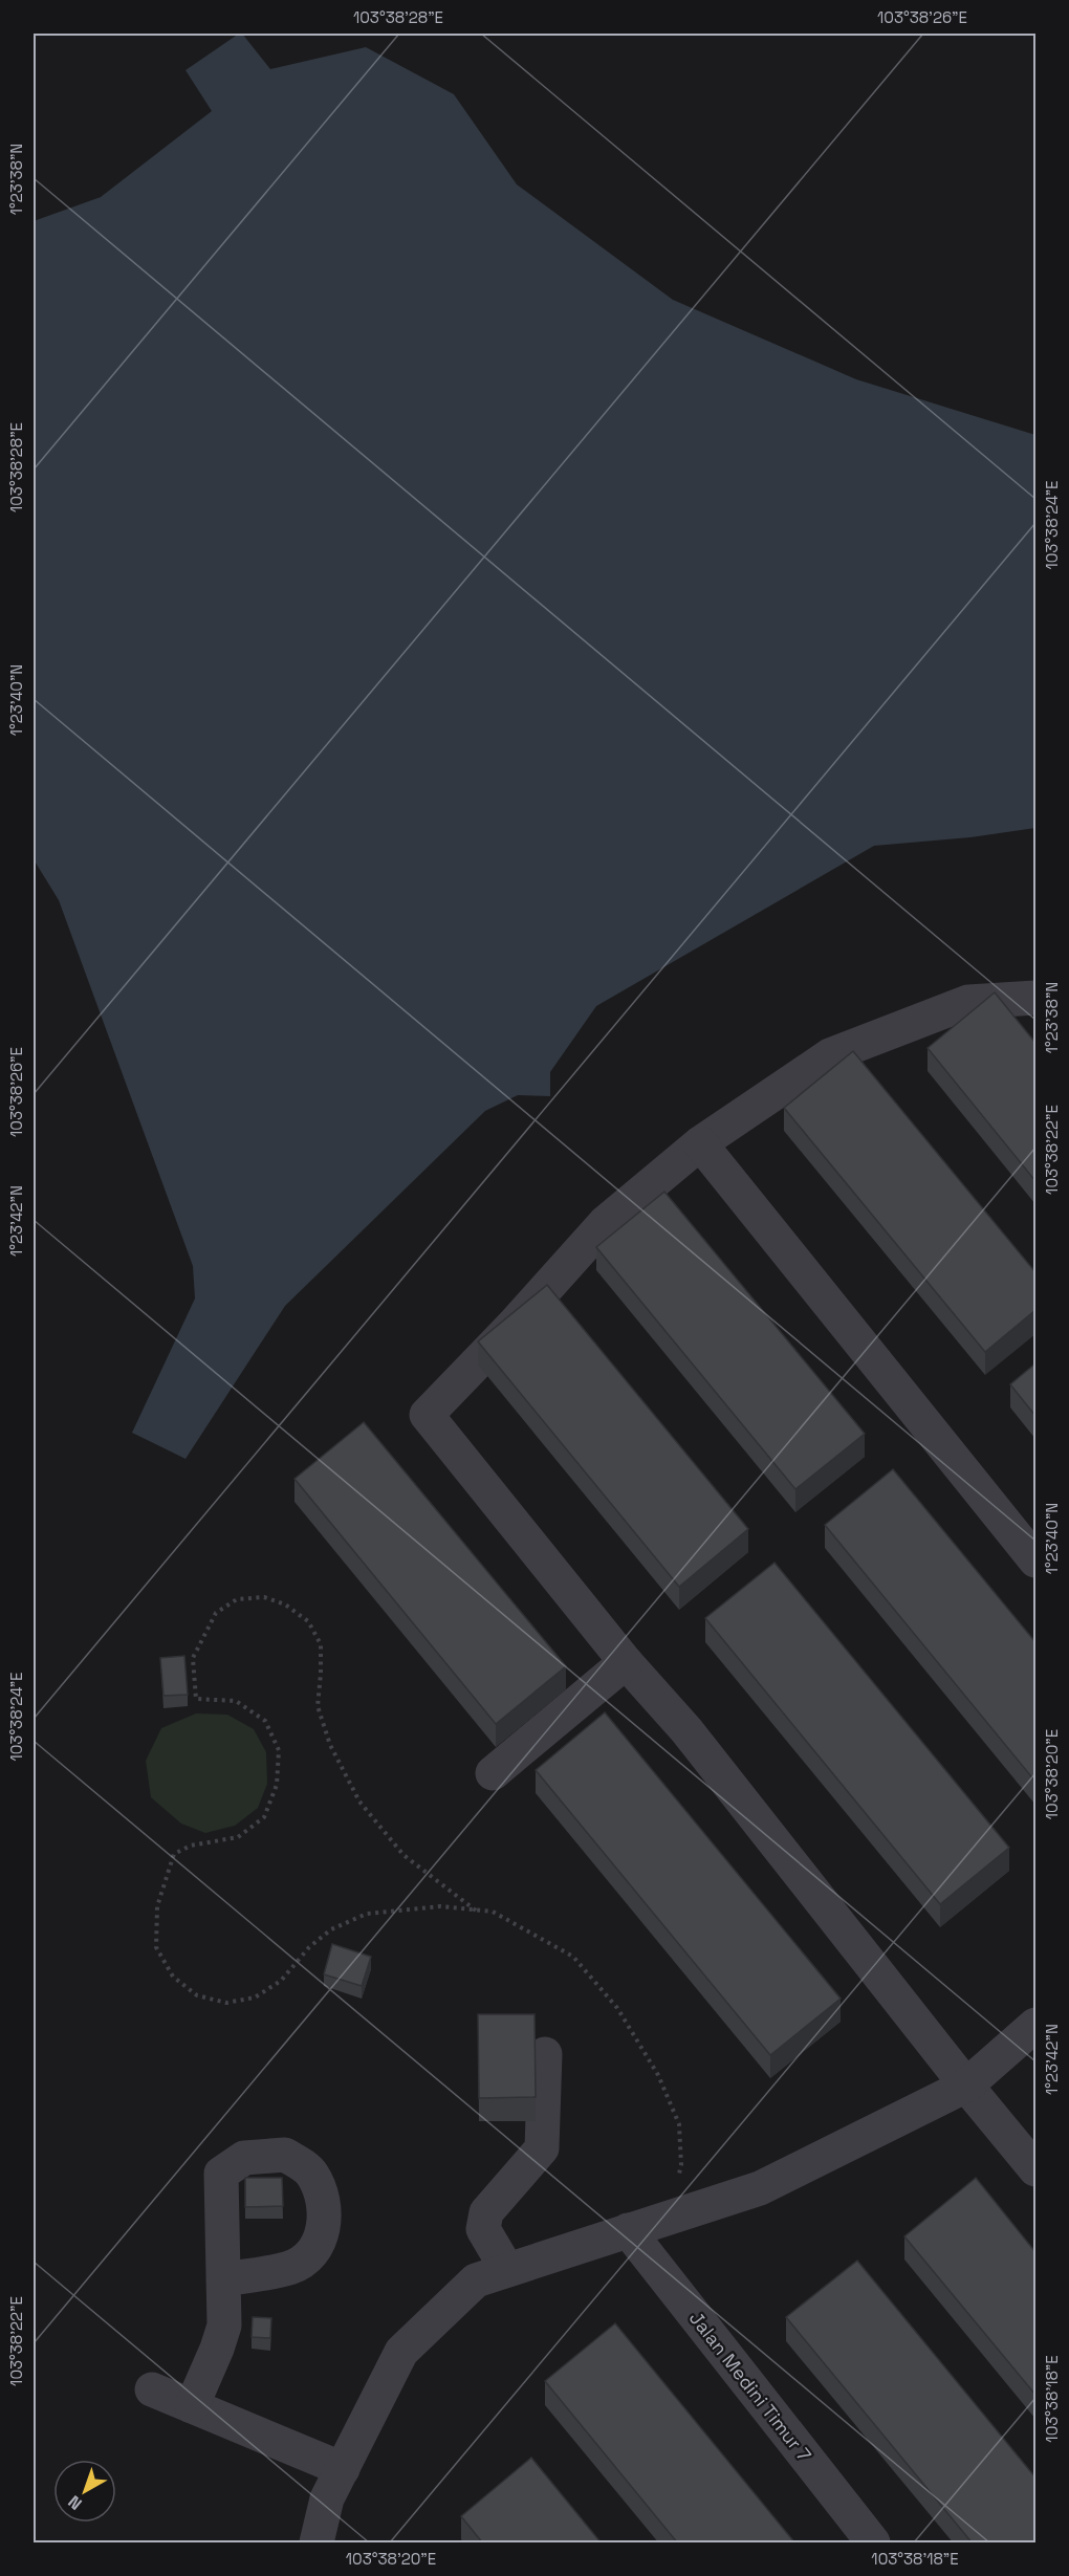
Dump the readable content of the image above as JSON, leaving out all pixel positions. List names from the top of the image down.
{
  "streets": {
    "street": ["Jalan Medini Timur 7"]
  },
  "north": "bottom left",
  "coordinates": [
    "103°38'28\"E",
    "103°38'26\"E",
    "1°23'38\"N",
    "103°38'24\"E",
    "1°23'40\"N",
    "103°38'22\"E",
    "1°23'42\"N",
    "103°38'20\"E",
    "103°38'18\"E"
  ]
}
